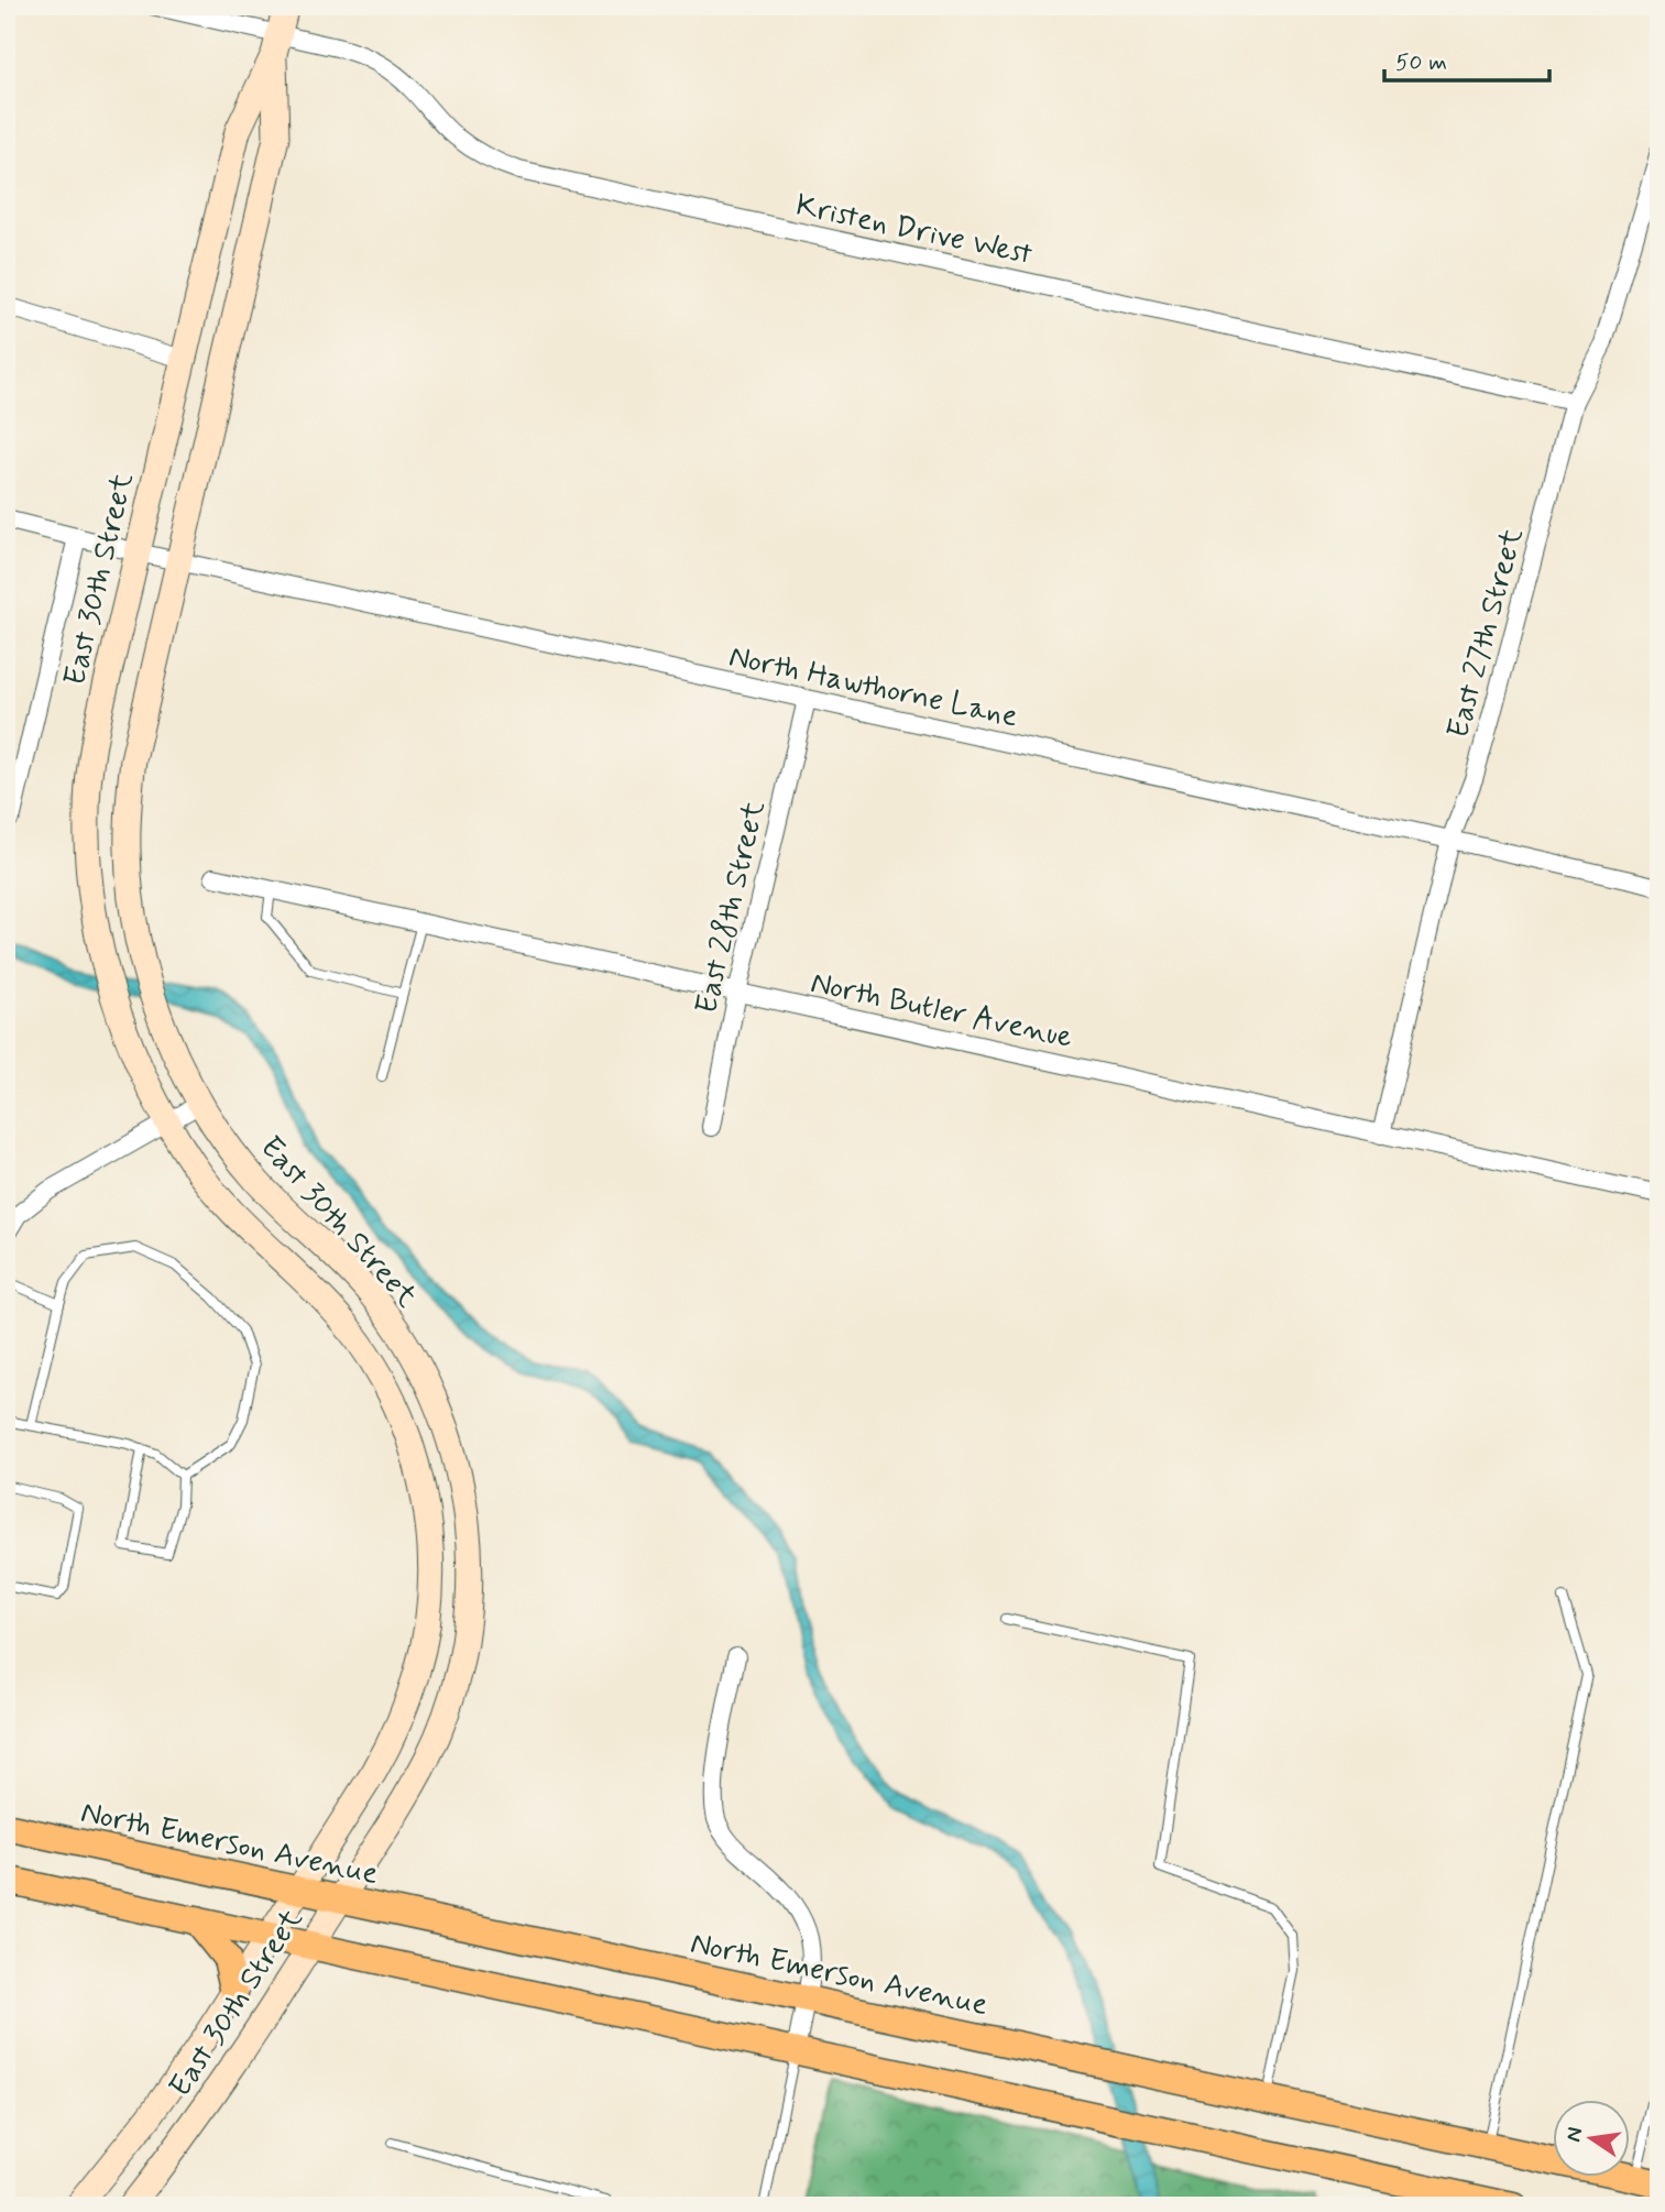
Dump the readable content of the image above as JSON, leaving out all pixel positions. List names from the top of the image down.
{
  "streets": {
    "main road": ["East 30th Street", "North Emerson Avenue"],
    "street": [
      "Kristen Drive West",
      "East 27th Street",
      "North Hawthorne Lane",
      "East 28th Street",
      "North Butler Avenue"
    ]
  },
  "crossings": [
    ["Kristen Drive West", "East 30th Street"],
    ["Kristen Drive West", "East 27th Street"],
    ["East 30th Street", "North Hawthorne Lane"],
    ["East 30th Street", "North Emerson Avenue"],
    ["East 27th Street", "North Hawthorne Lane"],
    ["East 27th Street", "North Butler Avenue"],
    ["North Hawthorne Lane", "East 28th Street"],
    ["East 28th Street", "North Butler Avenue"]
  ],
  "scale_bar": "50 m",
  "north": "left"
}
